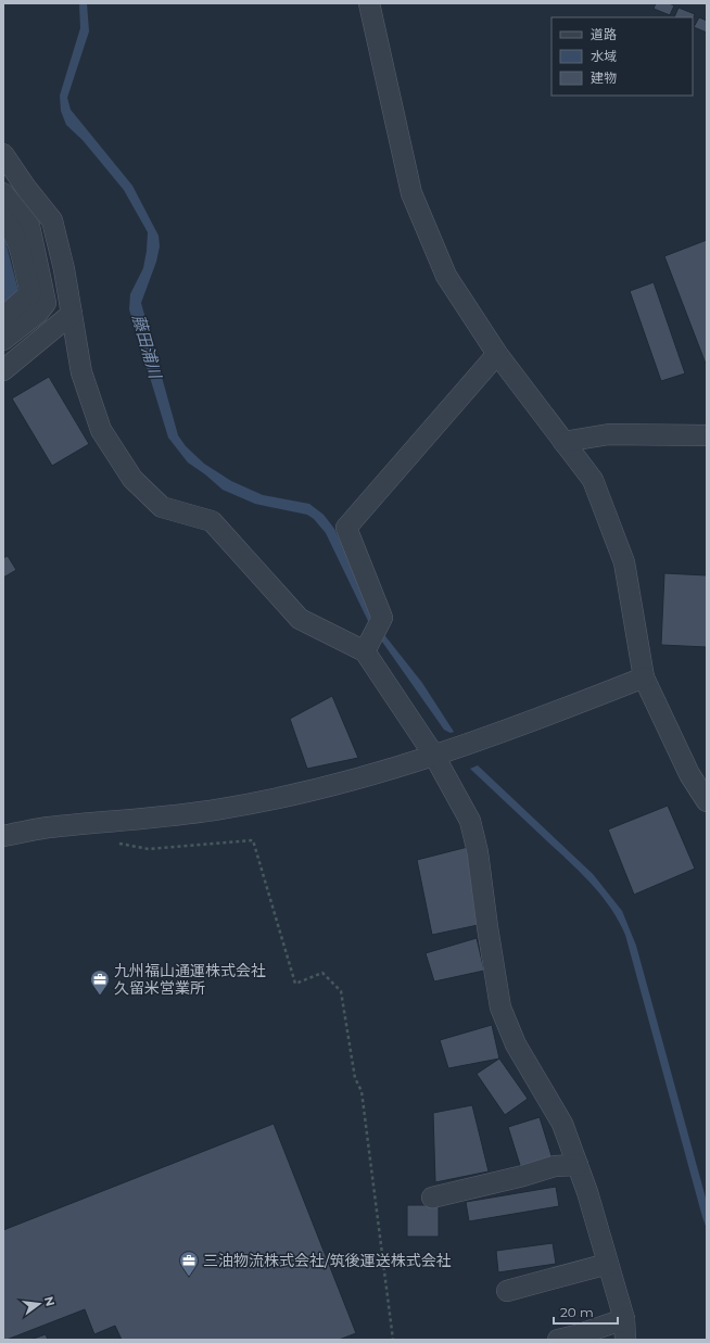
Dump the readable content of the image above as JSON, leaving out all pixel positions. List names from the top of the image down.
{
  "water": ["藤田浦川"],
  "places": {
    "office": ["九州福山通運株式会社 久留米営業所", "三油物流株式会社/筑後運送株式会社"]
  },
  "legend": ["道路", "水域", "建物"],
  "scale_bar": "20 m",
  "north": "right"
}
